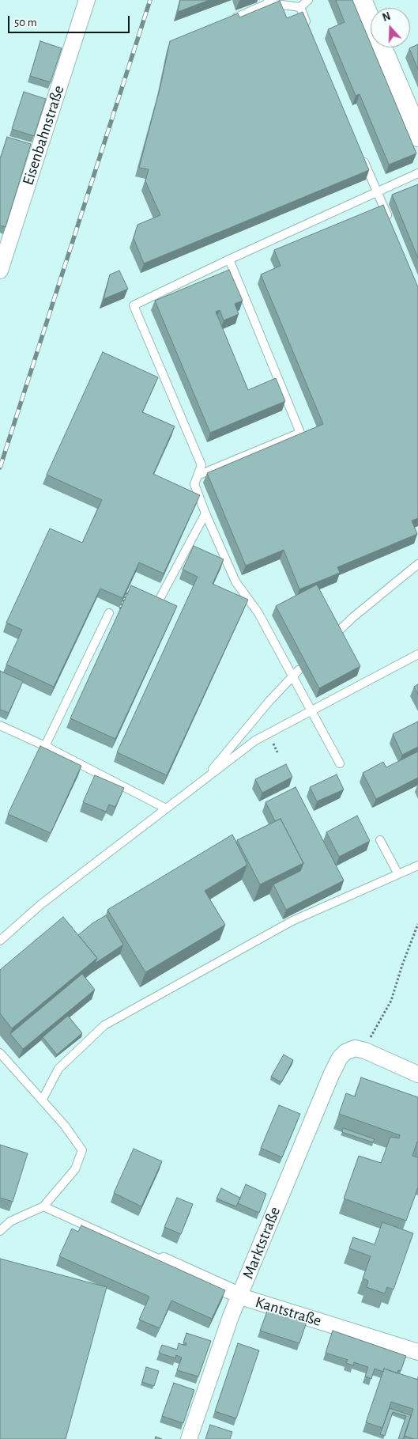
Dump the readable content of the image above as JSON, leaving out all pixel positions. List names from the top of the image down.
{
  "streets": {
    "street": ["Eisenbahnstraße", "Marktstraße", "Kantstraße"]
  },
  "crossings": [
    ["Marktstraße", "Kantstraße"]
  ],
  "scale_bar": "50 m",
  "north": "top"
}
